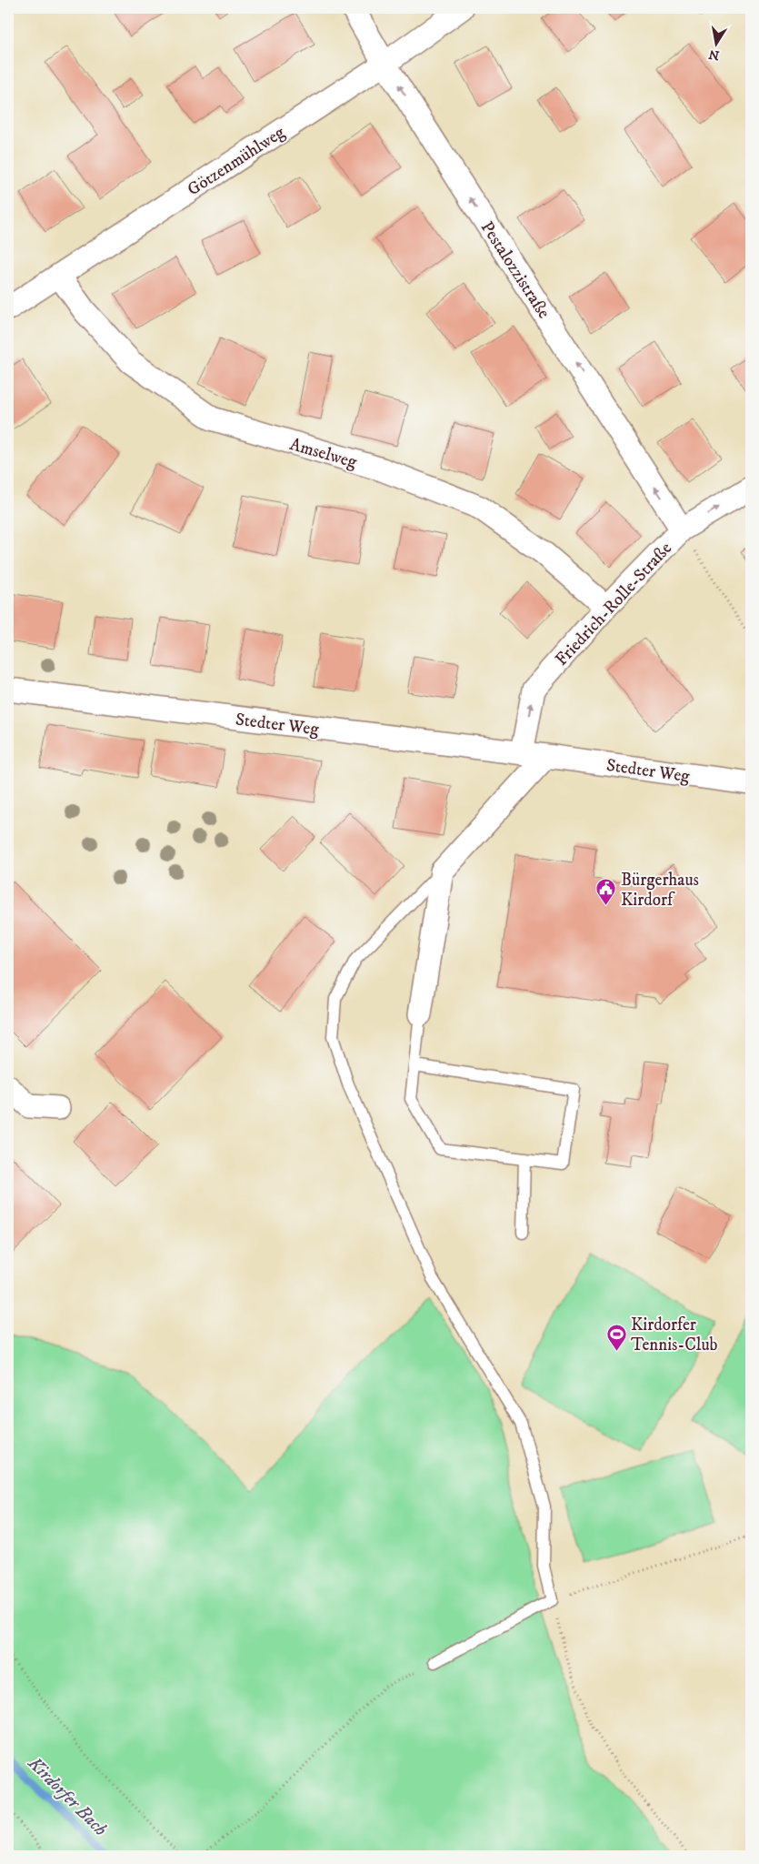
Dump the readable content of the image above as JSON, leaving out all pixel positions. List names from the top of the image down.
{
  "streets": {
    "street": [
      "Götzenmühlweg",
      "Pestalozzistraße",
      "Amselweg",
      "Friedrich-Rolle-Straße",
      "Stedter Weg"
    ]
  },
  "crossings": [
    ["Götzenmühlweg", "Pestalozzistraße"],
    ["Götzenmühlweg", "Amselweg"],
    ["Pestalozzistraße", "Friedrich-Rolle-Straße"],
    ["Amselweg", "Friedrich-Rolle-Straße"],
    ["Friedrich-Rolle-Straße", "Stedter Weg"]
  ],
  "one_way": ["Pestalozzistraße", "Friedrich-Rolle-Straße"],
  "water": ["Kirdorfer Bach"],
  "places": {
    "public building": ["Bürgerhaus Kirdorf"],
    "sports": ["Kirdorfer Tennis-Club"]
  },
  "north": "bottom"
}
